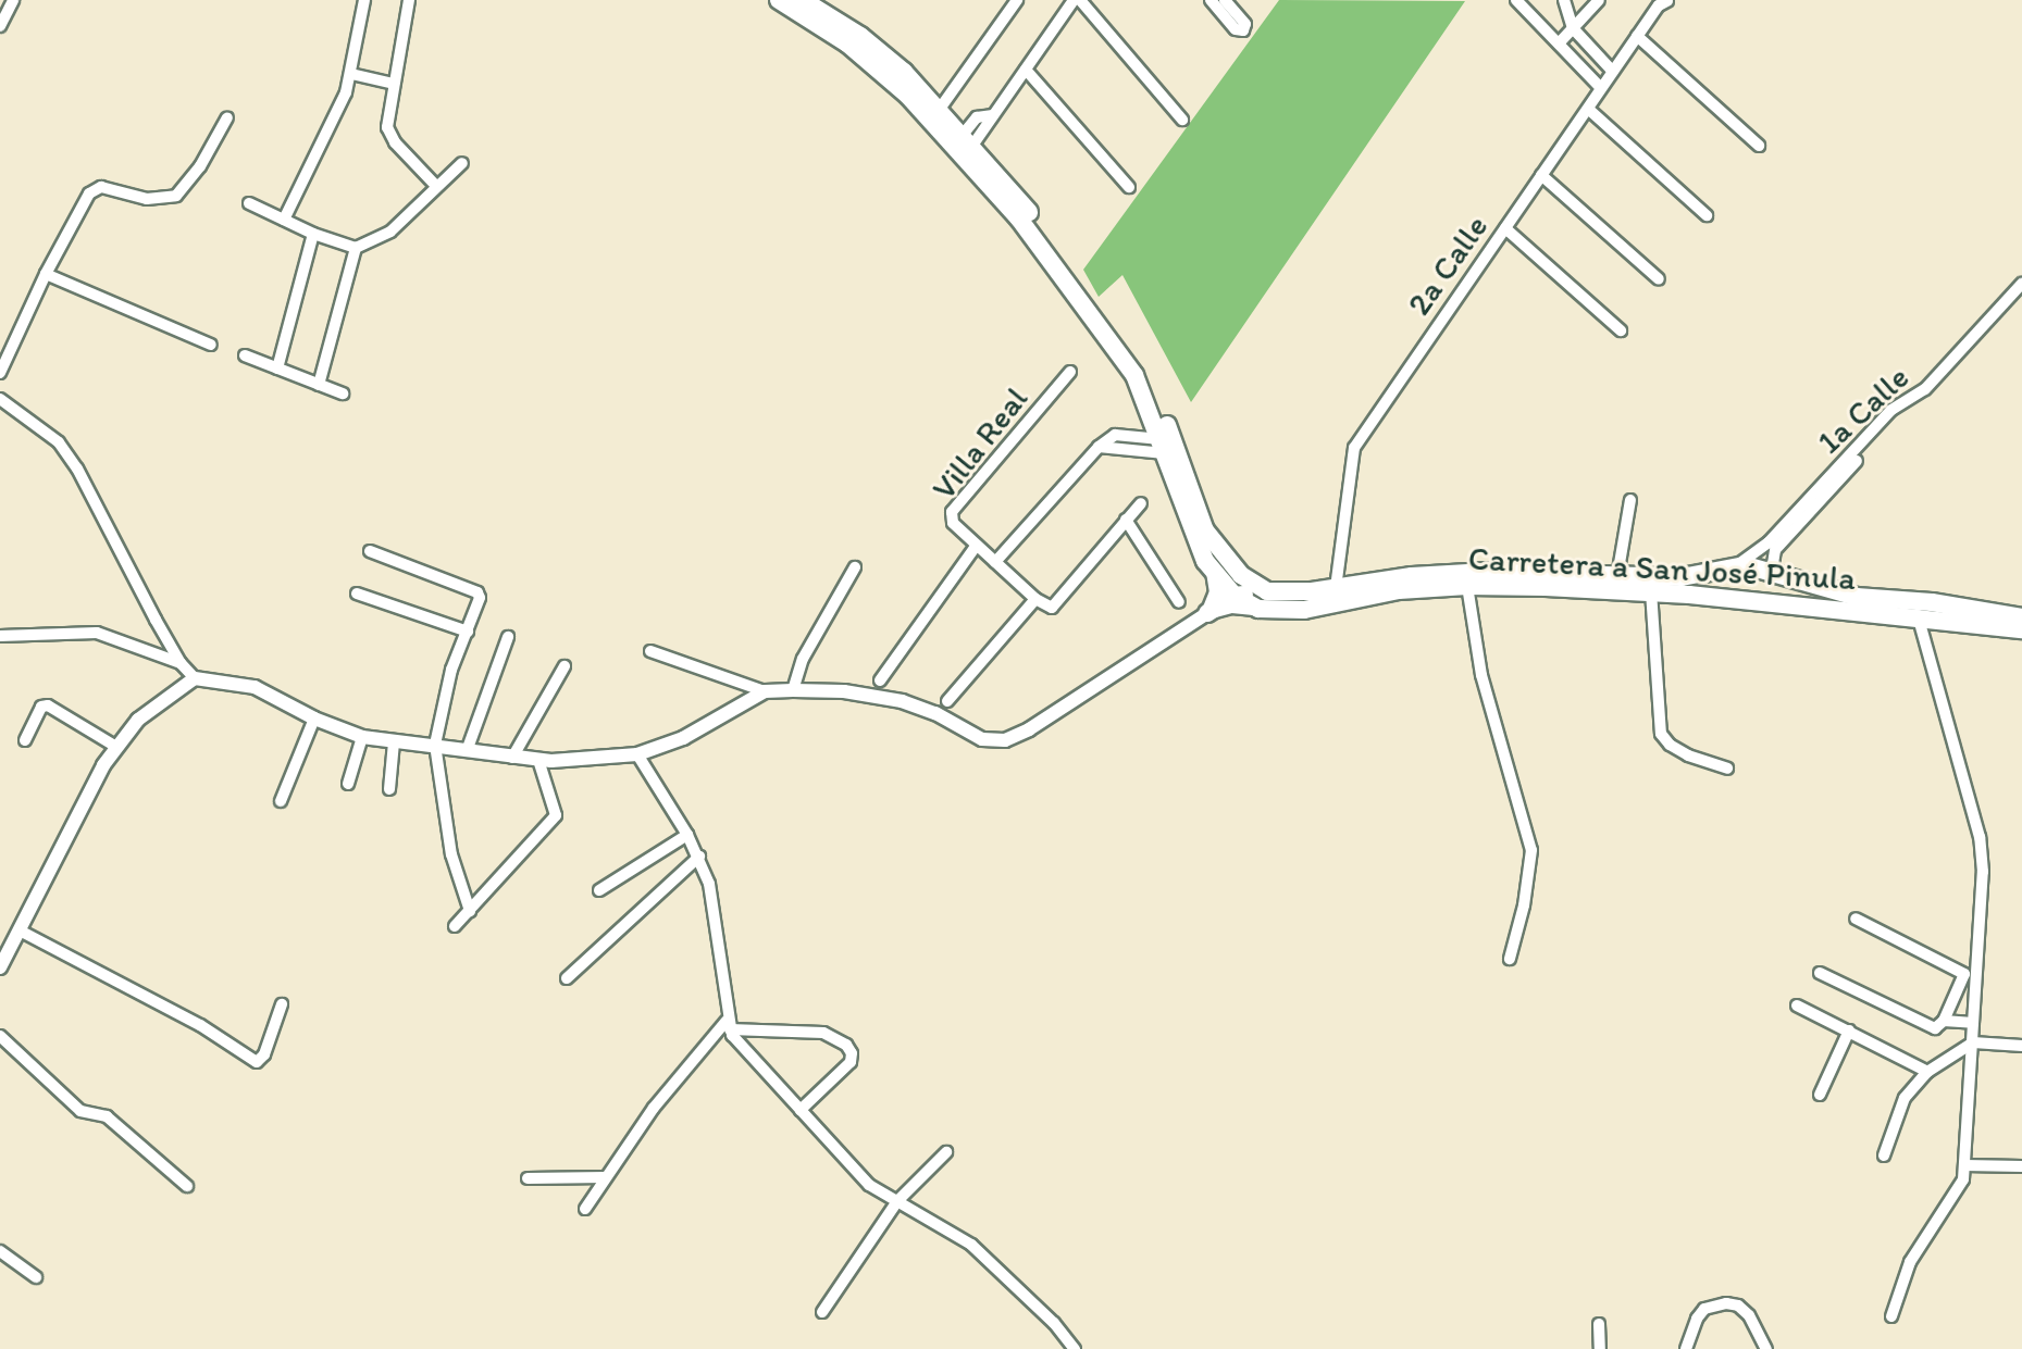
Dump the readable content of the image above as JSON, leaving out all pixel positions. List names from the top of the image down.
{
  "streets": {
    "main road": ["Carretera a San José Pinula"],
    "street": ["2a Calle", "1a Calle", "Villa Real"]
  },
  "crossings": [
    ["2a Calle", "Carretera a San José Pinula"],
    ["1a Calle", "Carretera a San José Pinula"]
  ]
}
